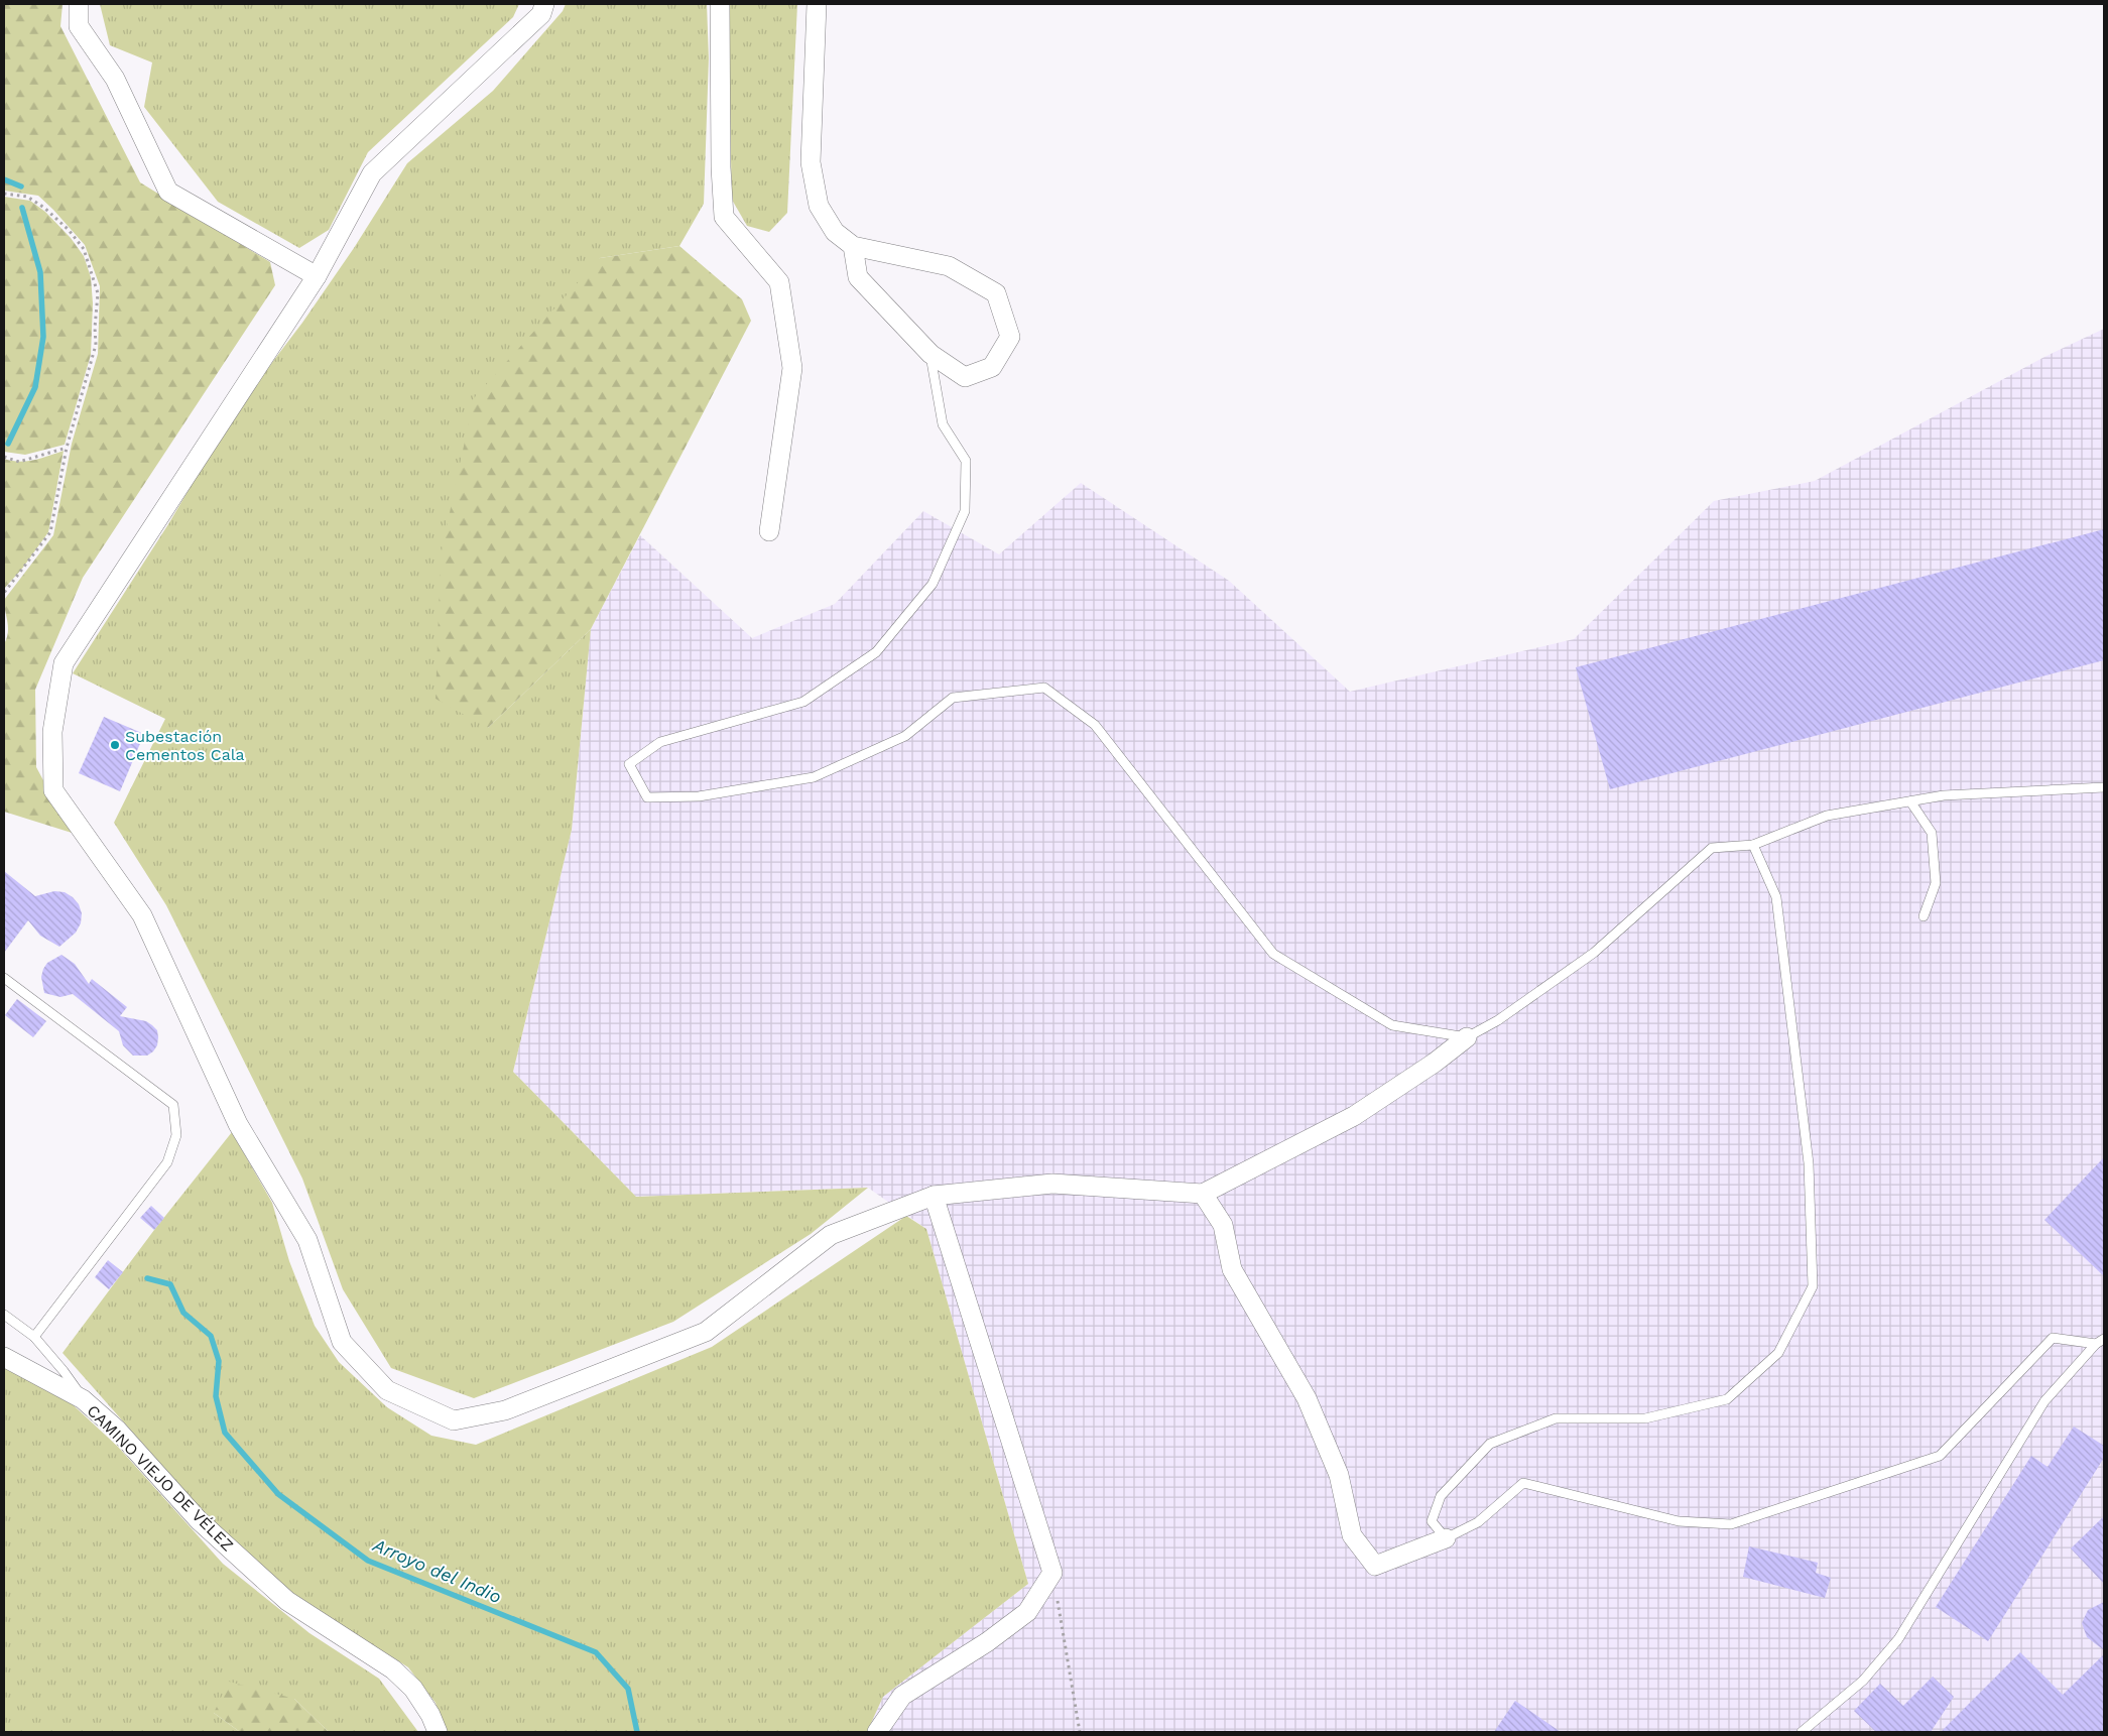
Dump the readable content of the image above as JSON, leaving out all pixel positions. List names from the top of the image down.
{
  "streets": {
    "street": ["CAMINO VIEJO DE VÉLEZ"]
  },
  "water": ["Arroyo del Indio"],
  "places": ["Subestación Cementos Cala"]
}
